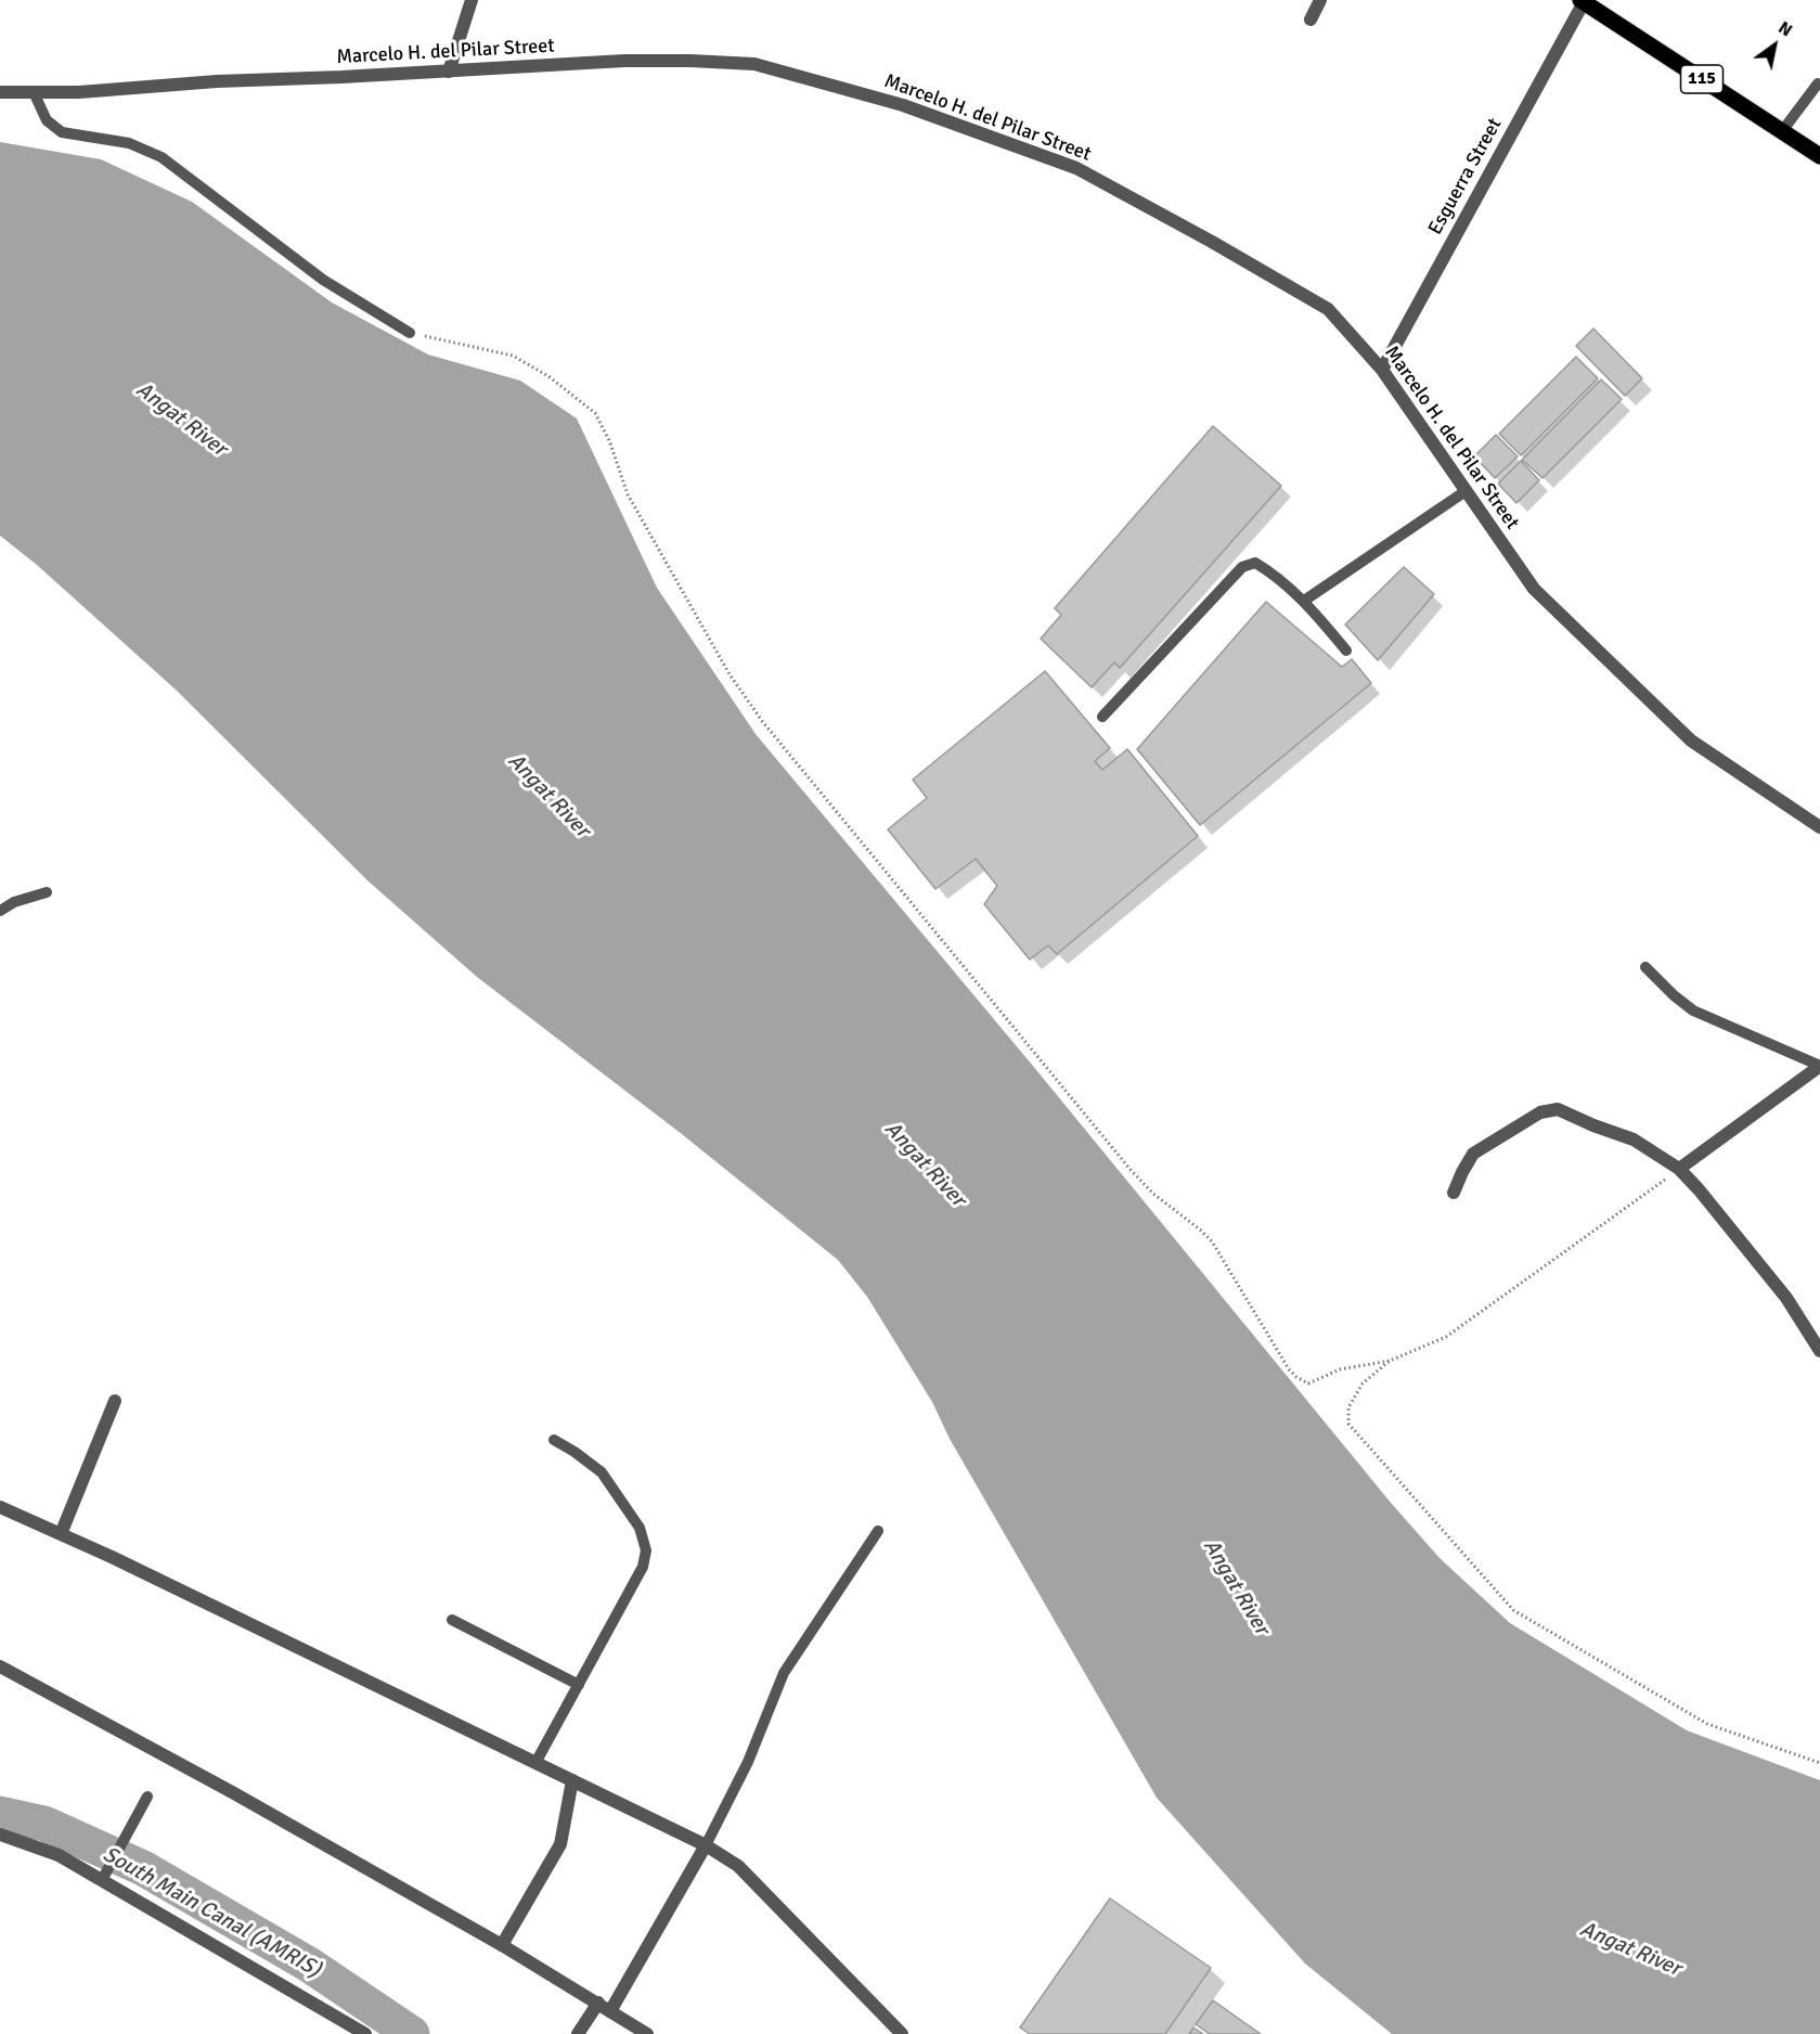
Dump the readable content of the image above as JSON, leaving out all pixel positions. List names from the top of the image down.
{
  "streets": {
    "main road": ["115"],
    "street": ["Marcelo H. del Pilar Street", "Esguerra Street"]
  },
  "crossings": [
    ["Marcelo H. del Pilar Street", "Esguerra Street"],
    ["115", "Esguerra Street"]
  ],
  "water": ["Angat River", "South Main Canal (AMRIS)"],
  "north": "top right"
}
